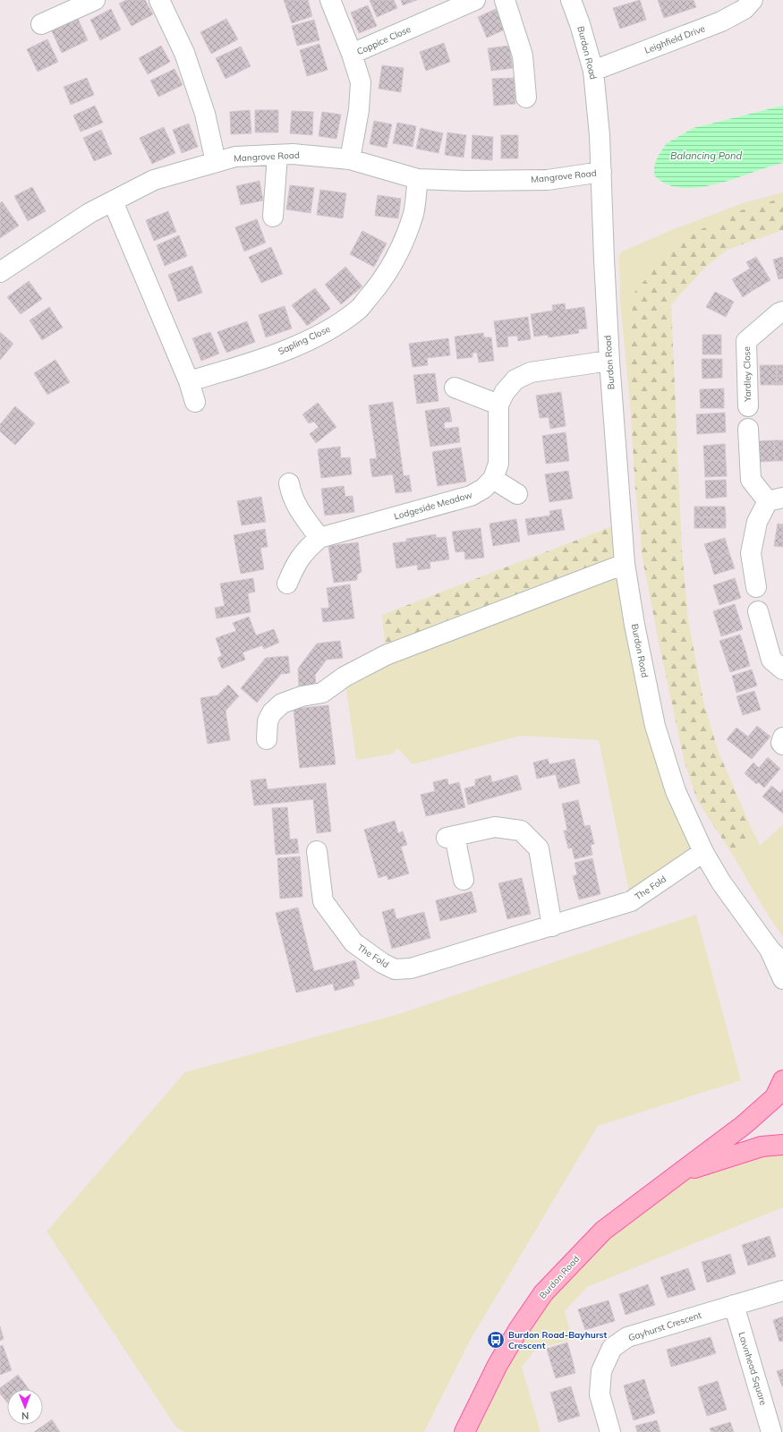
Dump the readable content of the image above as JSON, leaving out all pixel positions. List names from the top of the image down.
{
  "streets": {
    "main road": ["Burdon Road"],
    "street": [
      "Leighfield Drive",
      "Coppice Close",
      "Mangrove Road",
      "Sapling Close",
      "Yardley Close",
      "Lodgeside Meadow",
      "The Fold",
      "Gayhurst Crescent",
      "Lawnhead Square"
    ]
  },
  "crossings": [
    ["Leighfield Drive", "Burdon Road"],
    ["Coppice Close", "Mangrove Road"],
    ["Burdon Road", "Mangrove Road"],
    ["Burdon Road", "The Fold"],
    ["Mangrove Road", "Sapling Close"],
    ["Gayhurst Crescent", "Lawnhead Square"]
  ],
  "water": ["Balancing Pond"],
  "places": {
    "bus stop": ["Burdon Road-Bayhurst Crescent"]
  },
  "north": "bottom"
}
